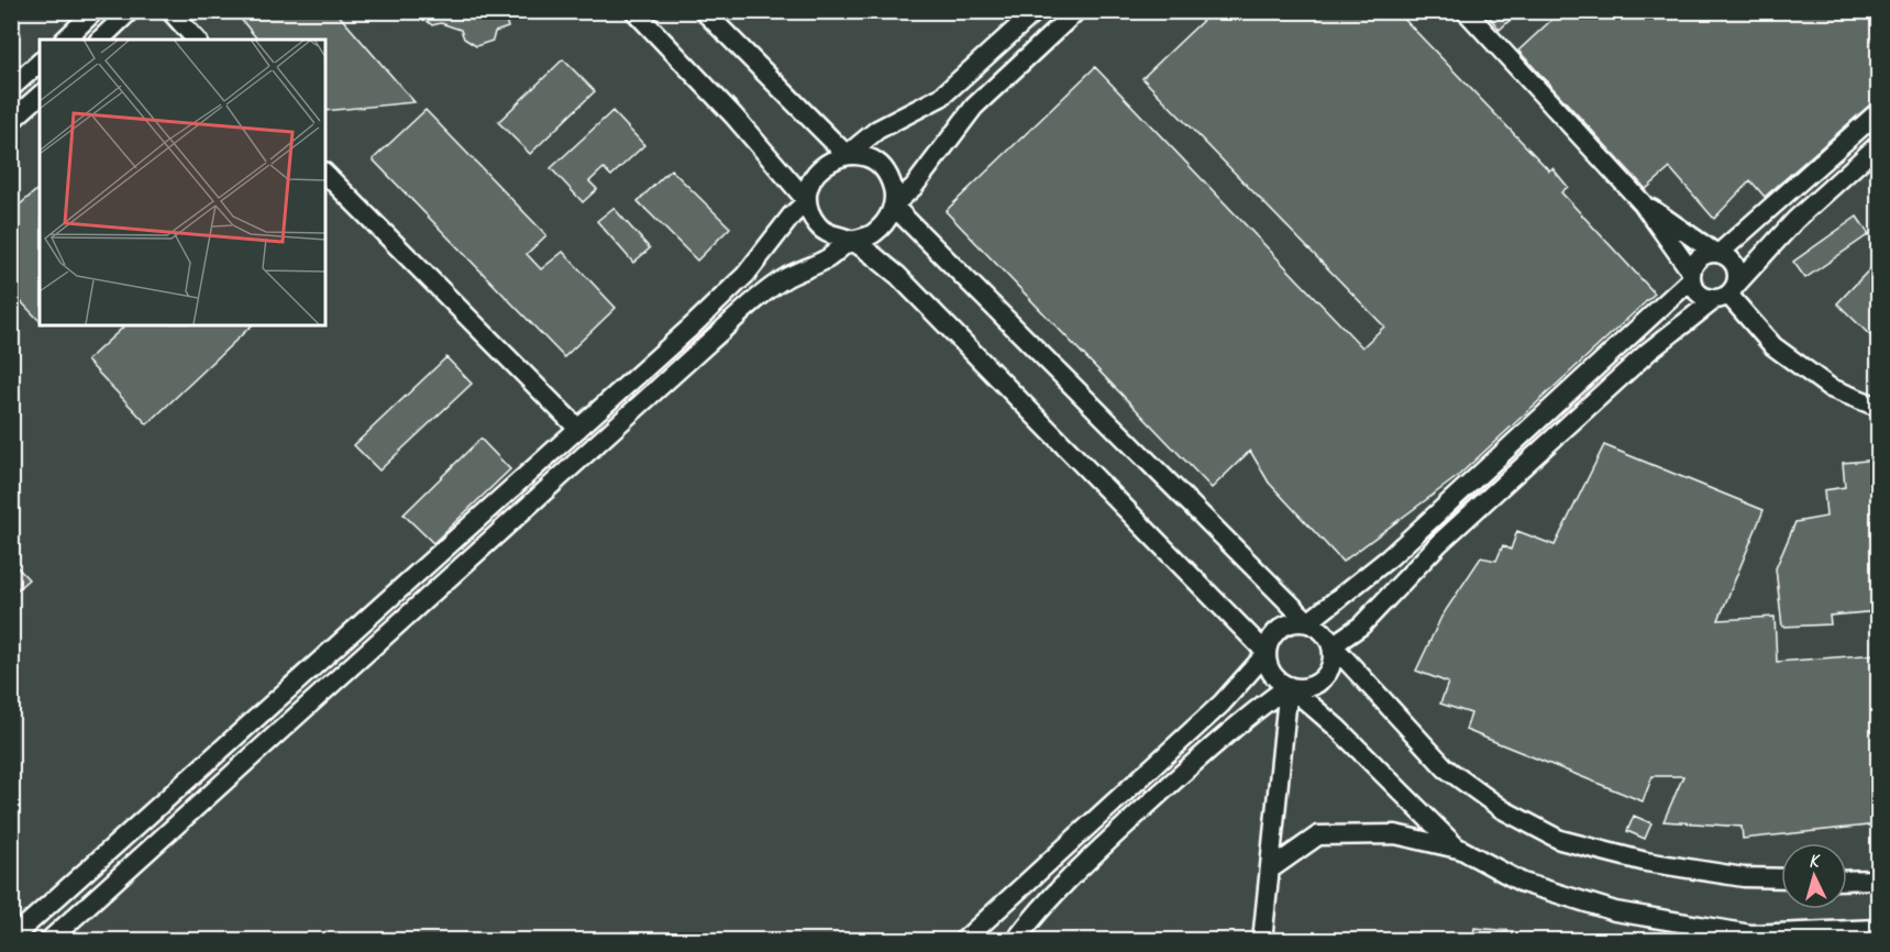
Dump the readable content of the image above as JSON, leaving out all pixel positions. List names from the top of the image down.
{
  "north": "top"
}
